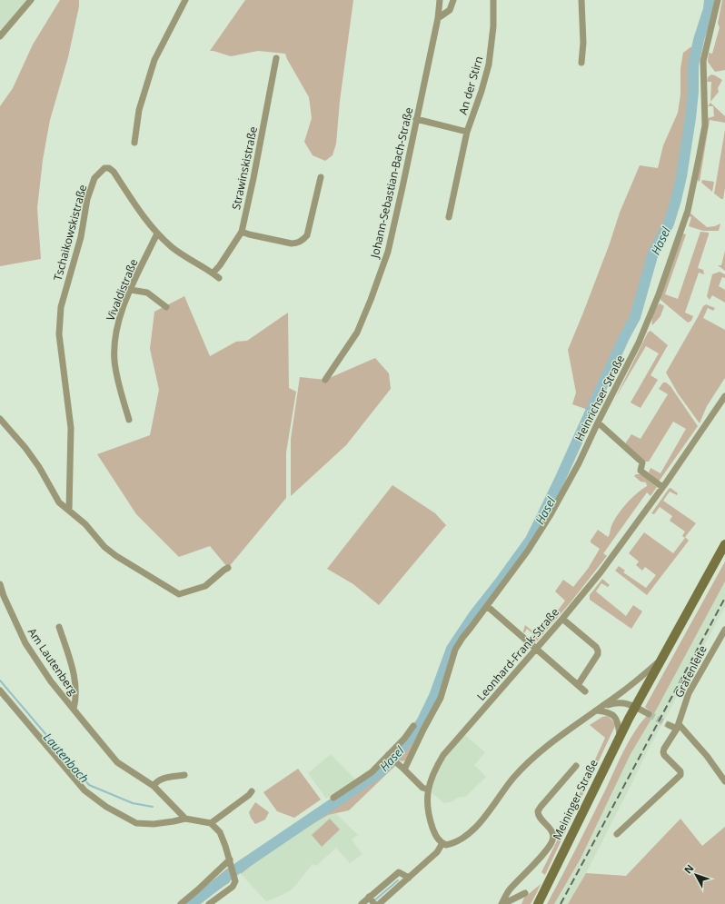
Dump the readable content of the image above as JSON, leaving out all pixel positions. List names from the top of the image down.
{
  "streets": {
    "main road": ["Meininger Straße"],
    "street": [
      "An der Stirn",
      "Strawinskistraße",
      "Johann-Sebastian-Bach-Straße",
      "Tschaikowskistraße",
      "Vivaldistraße",
      "Heinrichser Straße",
      "Leonhard-Frank-Straße",
      "Am Lautenberg",
      "Gräfenleite"
    ]
  },
  "crossings": [
    ["An der Stirn", "Johann-Sebastian-Bach-Straße"],
    ["Strawinskistraße", "Tschaikowskistraße"],
    ["Tschaikowskistraße", "Vivaldistraße"],
    ["Leonhard-Frank-Straße", "Meininger Straße"]
  ],
  "water": ["Hasel", "Lautenbach"],
  "north": "top left"
}
